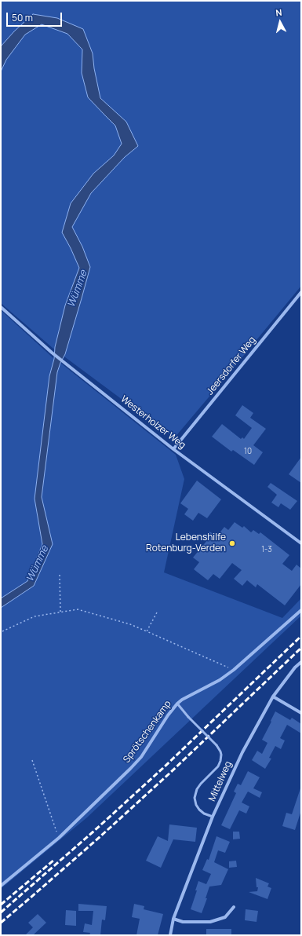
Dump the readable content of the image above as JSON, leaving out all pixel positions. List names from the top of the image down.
{
  "streets": {
    "street": [
      "Jeersdorfer Weg",
      "Westerholzer Weg",
      "Sprötschenkamp",
      "Mittelweg"
    ]
  },
  "crossings": [
    ["Jeersdorfer Weg", "Westerholzer Weg"]
  ],
  "water": ["Wümme"],
  "places": ["Lebenshilfe Rotenburg-Verden"],
  "house_numbers": ["10", "1-3"],
  "scale_bar": "50 m",
  "north": "top"
}
